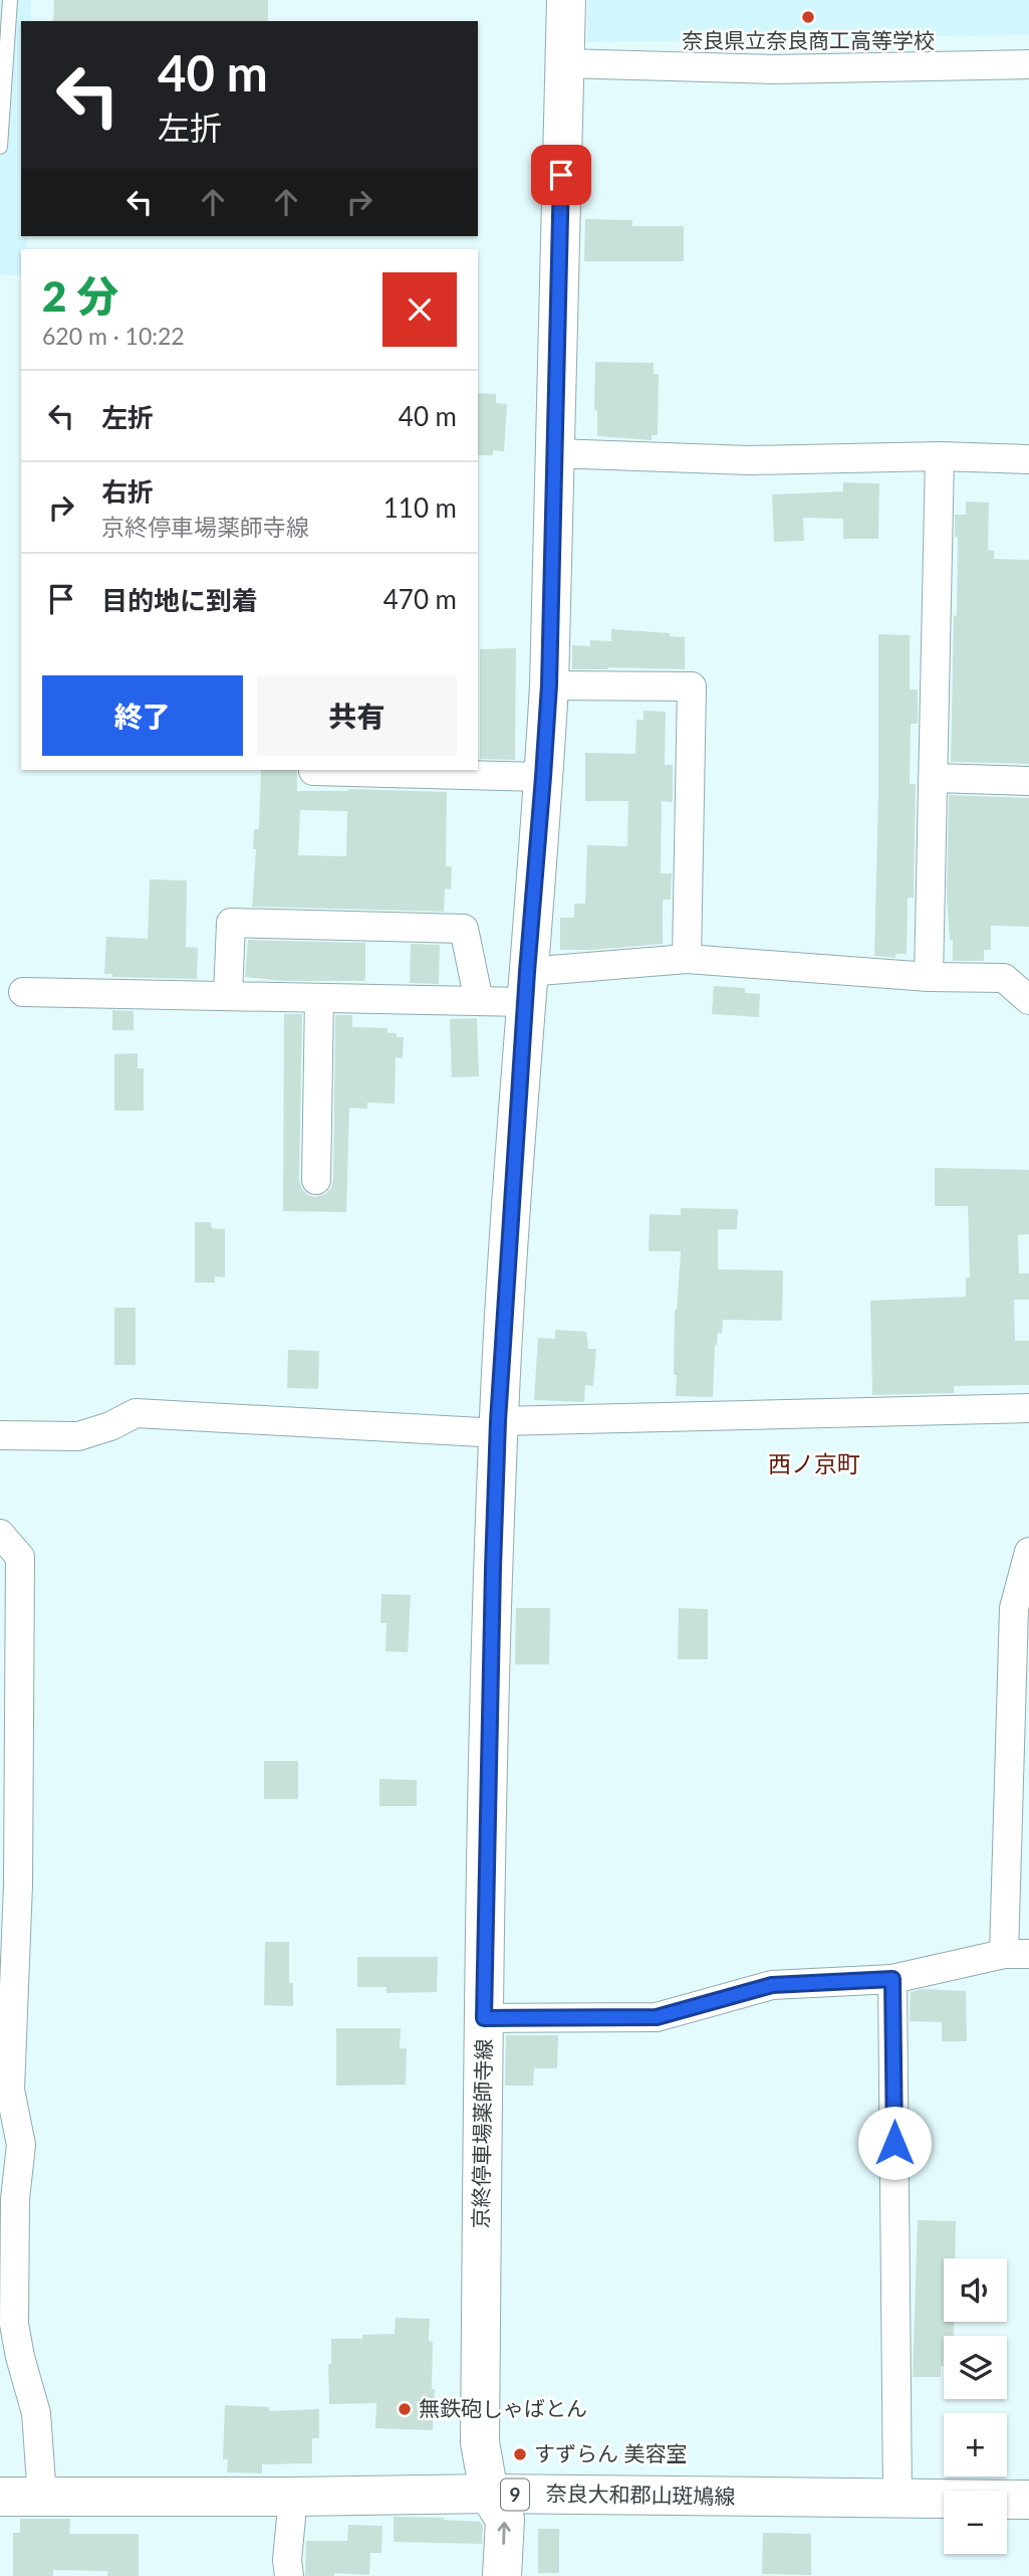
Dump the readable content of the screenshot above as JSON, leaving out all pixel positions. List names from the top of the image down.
{
  "streets": {
    "main road": ["京終停車場薬師寺線", "9", "奈良大和郡山斑鳩線"]
  },
  "crossings": [
    ["京終停車場薬師寺線", "奈良大和郡山斑鳩線"]
  ],
  "districts": ["西ノ京町"],
  "places": ["奈良県立奈良商工高等学校", "無鉄砲しゃばとん", "すずらん 美容室"],
  "page": {
    "turn": ["40 m", "左折"],
    "heading": ["2 分", "620 m · 10:22"],
    "list": [
      {
        "name": "左折",
        "value": "40 m"
      },
      {
        "name": "右折",
        "note": "京終停車場薬師寺線",
        "value": "110 m"
      },
      {
        "name": "目的地に到着",
        "value": "470 m"
      }
    ],
    "buttons": ["終了", "共有"],
    "map_buttons": ["+", "−"]
  }
}
